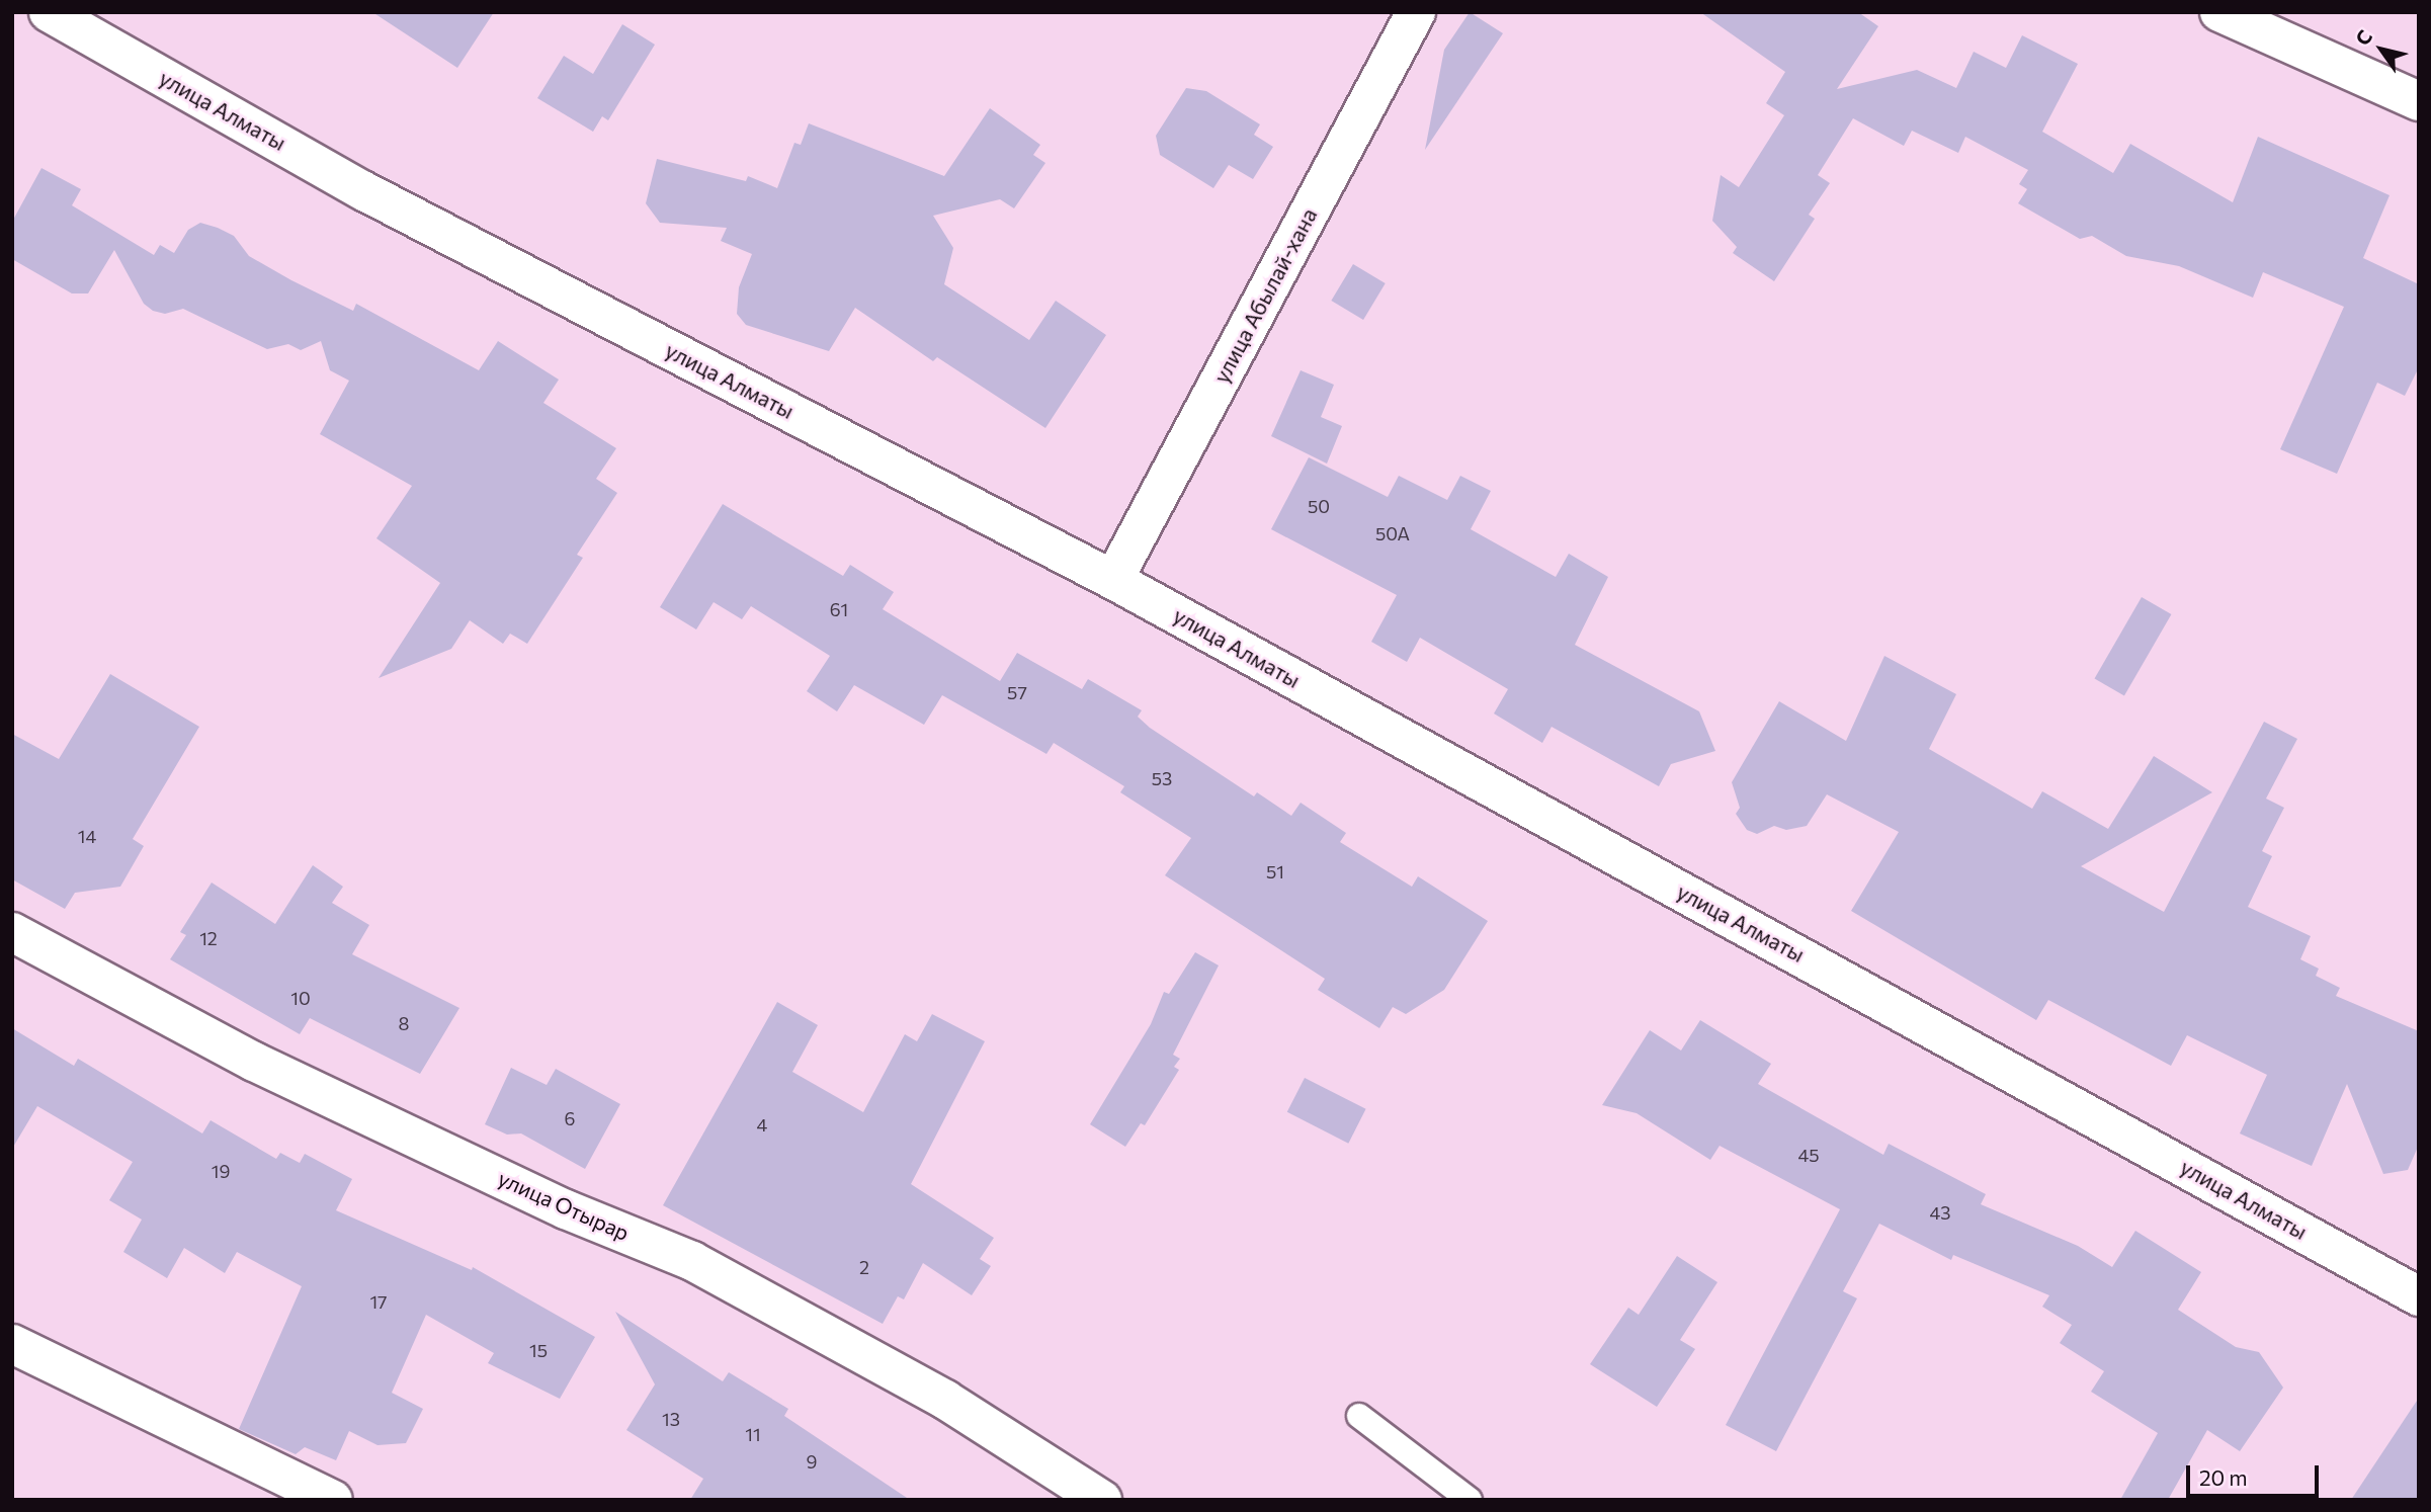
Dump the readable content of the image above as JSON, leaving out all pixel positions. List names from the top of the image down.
{
  "streets": {
    "street": ["улица Алматы", "улица Абылай-хана", "улица Отырар"]
  },
  "crossings": [
    ["улица Алматы", "улица Абылай-хана"]
  ],
  "house_numbers": [
    "50",
    "50А",
    "61",
    "57",
    "53",
    "14",
    "51",
    "12",
    "10",
    "8",
    "6",
    "4",
    "45",
    "19",
    "43",
    "2",
    "17",
    "15",
    "13",
    "11",
    "9"
  ],
  "scale_bar": "20 m",
  "north": "top left"
}
